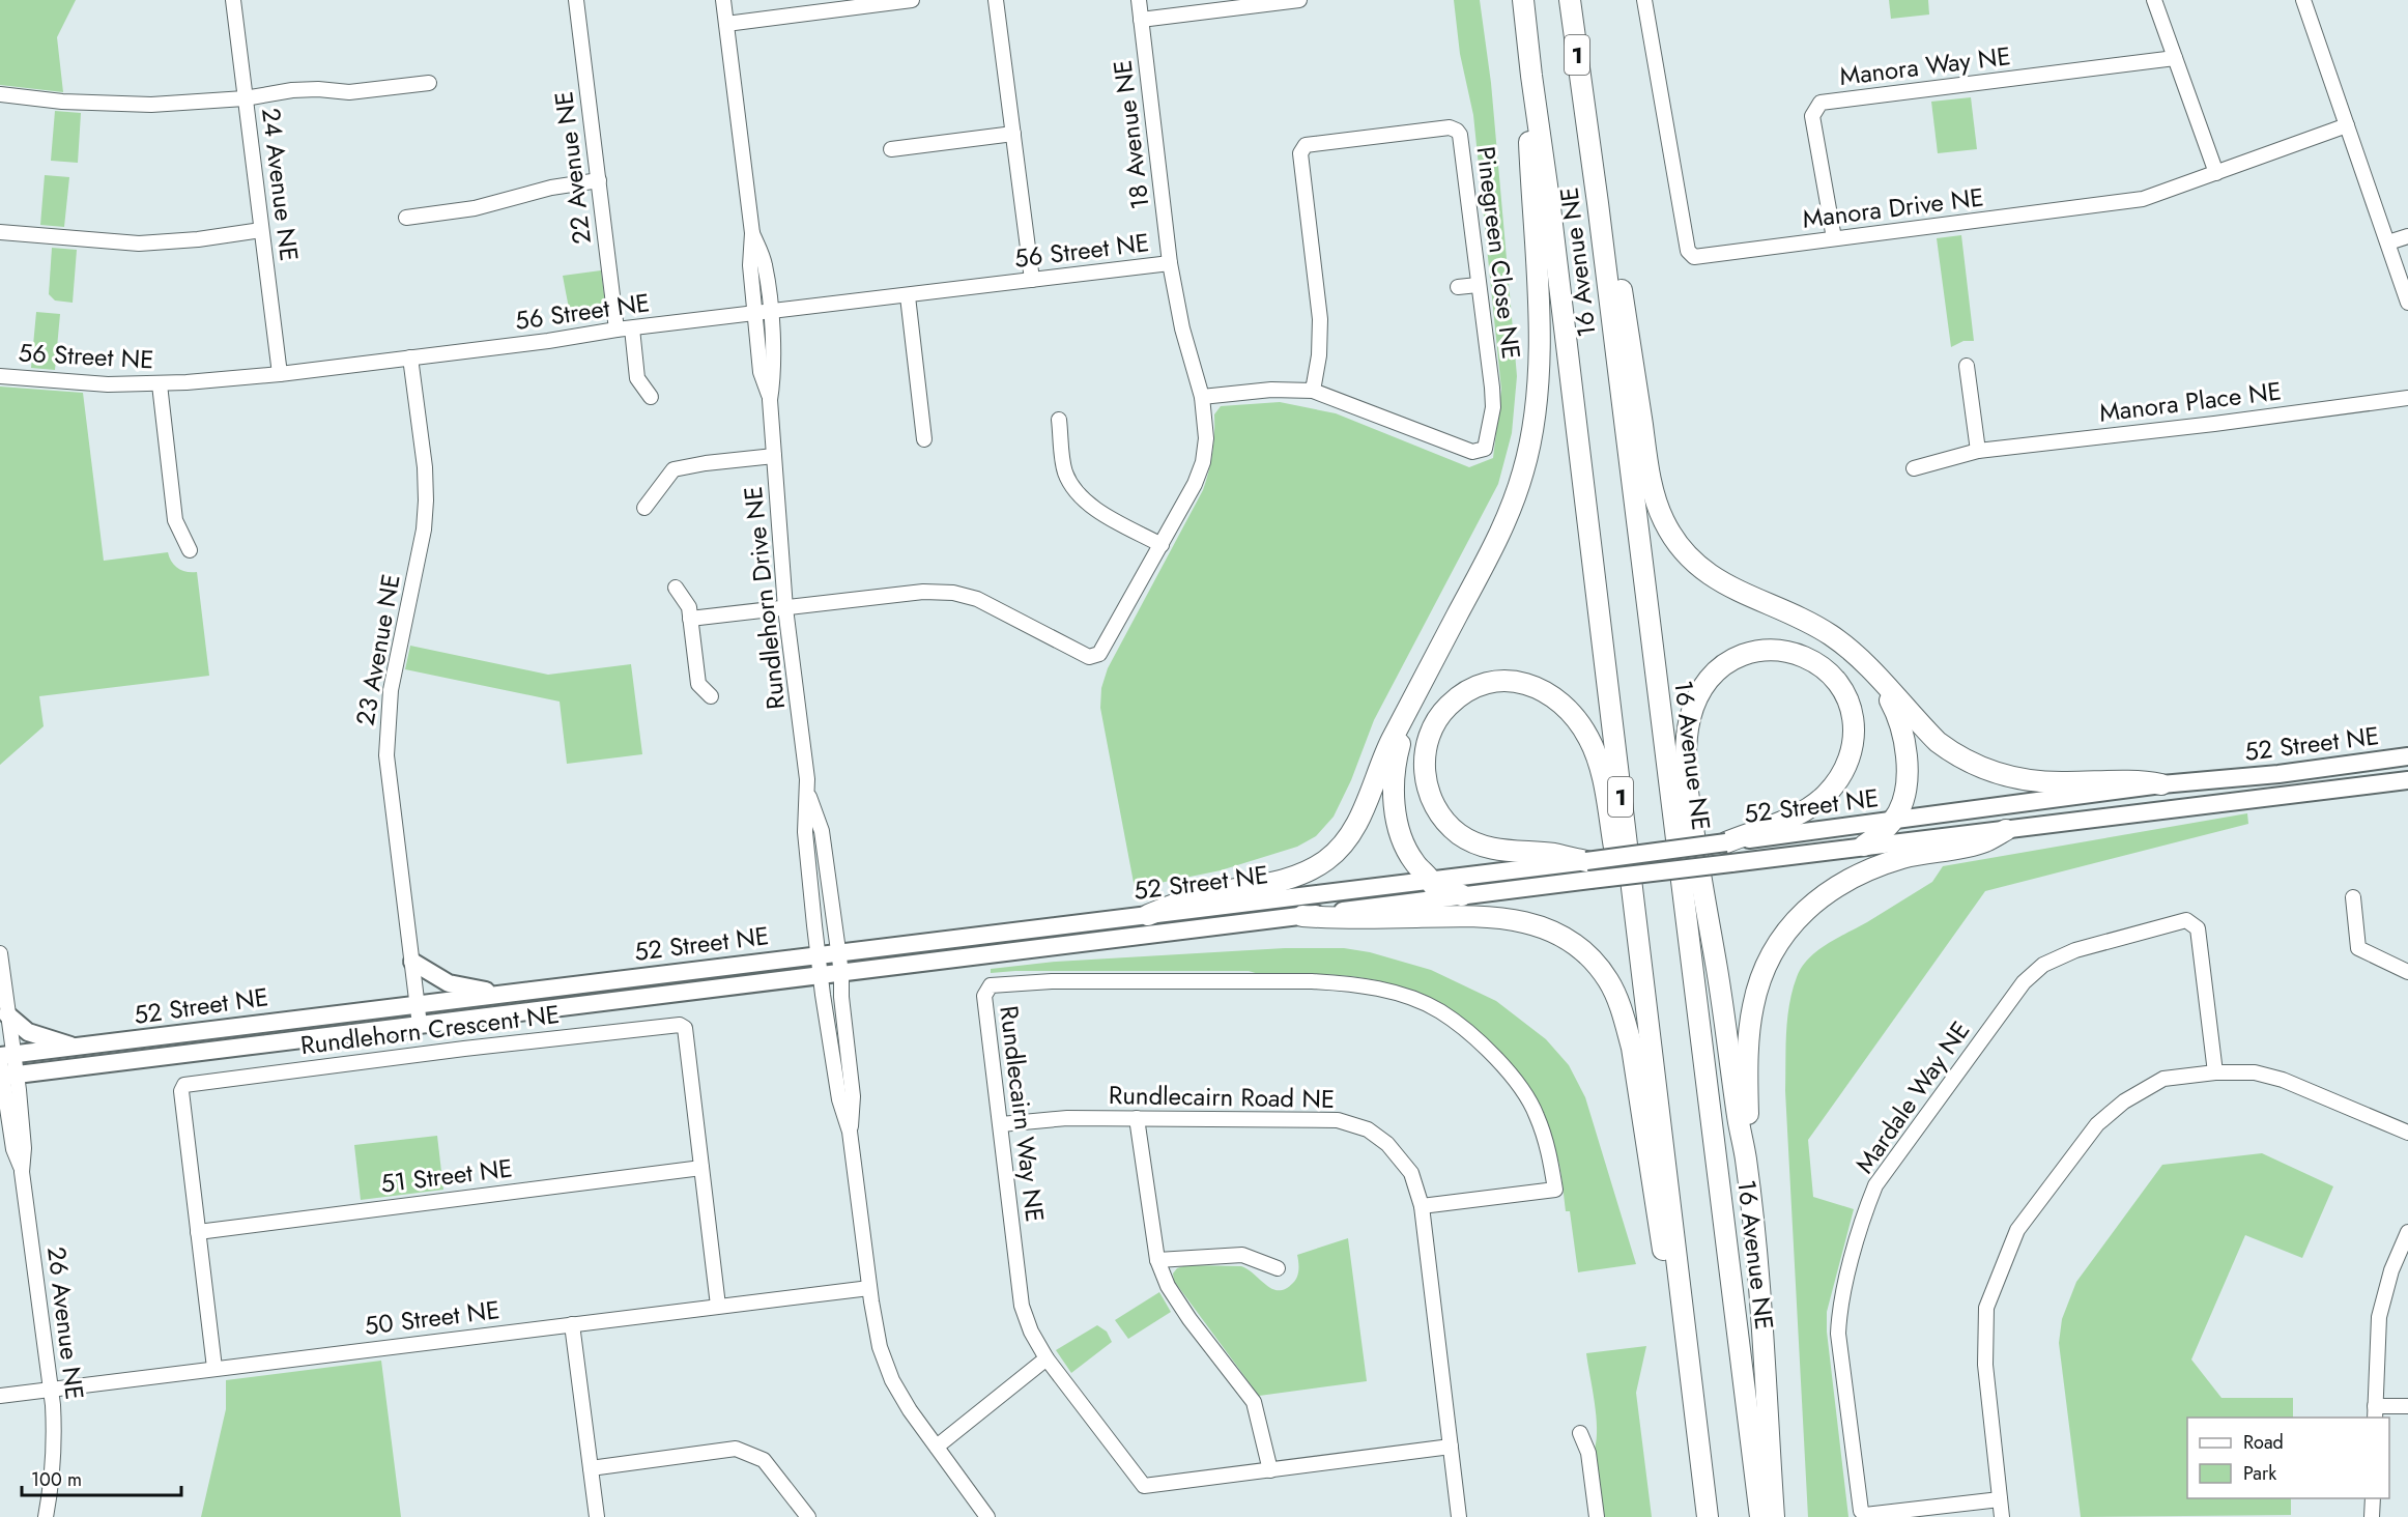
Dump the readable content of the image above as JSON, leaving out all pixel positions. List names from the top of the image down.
{
  "streets": {
    "highway": ["1", "16 Avenue NE"],
    "main road": ["52 Street NE"],
    "street": [
      "Manora Way NE",
      "18 Avenue NE",
      "22 Avenue NE",
      "24 Avenue NE",
      "Manora Drive NE",
      "56 Street NE",
      "Pinegreen Close NE",
      "Manora Place NE",
      "Rundlehorn Drive NE",
      "23 Avenue NE",
      "Rundlehorn Crescent NE",
      "Rundlecairn Road NE",
      "Mardale Way NE",
      "Rundlecairn Way NE",
      "51 Street NE",
      "50 Street NE",
      "26 Avenue NE"
    ]
  },
  "crossings": [
    ["Manora Way NE", "Manora Drive NE"],
    ["18 Avenue NE", "56 Street NE"],
    ["18 Avenue NE", "Pinegreen Close NE"],
    ["18 Avenue NE", "Rundlehorn Drive NE"],
    ["22 Avenue NE", "56 Street NE"],
    ["24 Avenue NE", "56 Street NE"],
    ["56 Street NE", "Rundlehorn Drive NE"],
    ["56 Street NE", "23 Avenue NE"],
    ["Rundlehorn Drive NE", "52 Street NE"],
    ["Rundlehorn Drive NE", "50 Street NE"],
    ["23 Avenue NE", "52 Street NE"],
    ["52 Street NE", "26 Avenue NE"],
    ["Rundlehorn Crescent NE", "51 Street NE"],
    ["Rundlehorn Crescent NE", "50 Street NE"],
    ["Rundlecairn Road NE", "Rundlecairn Way NE"],
    ["50 Street NE", "26 Avenue NE"]
  ],
  "legend": ["Road", "Park"],
  "scale_bar": "100 m"
}
